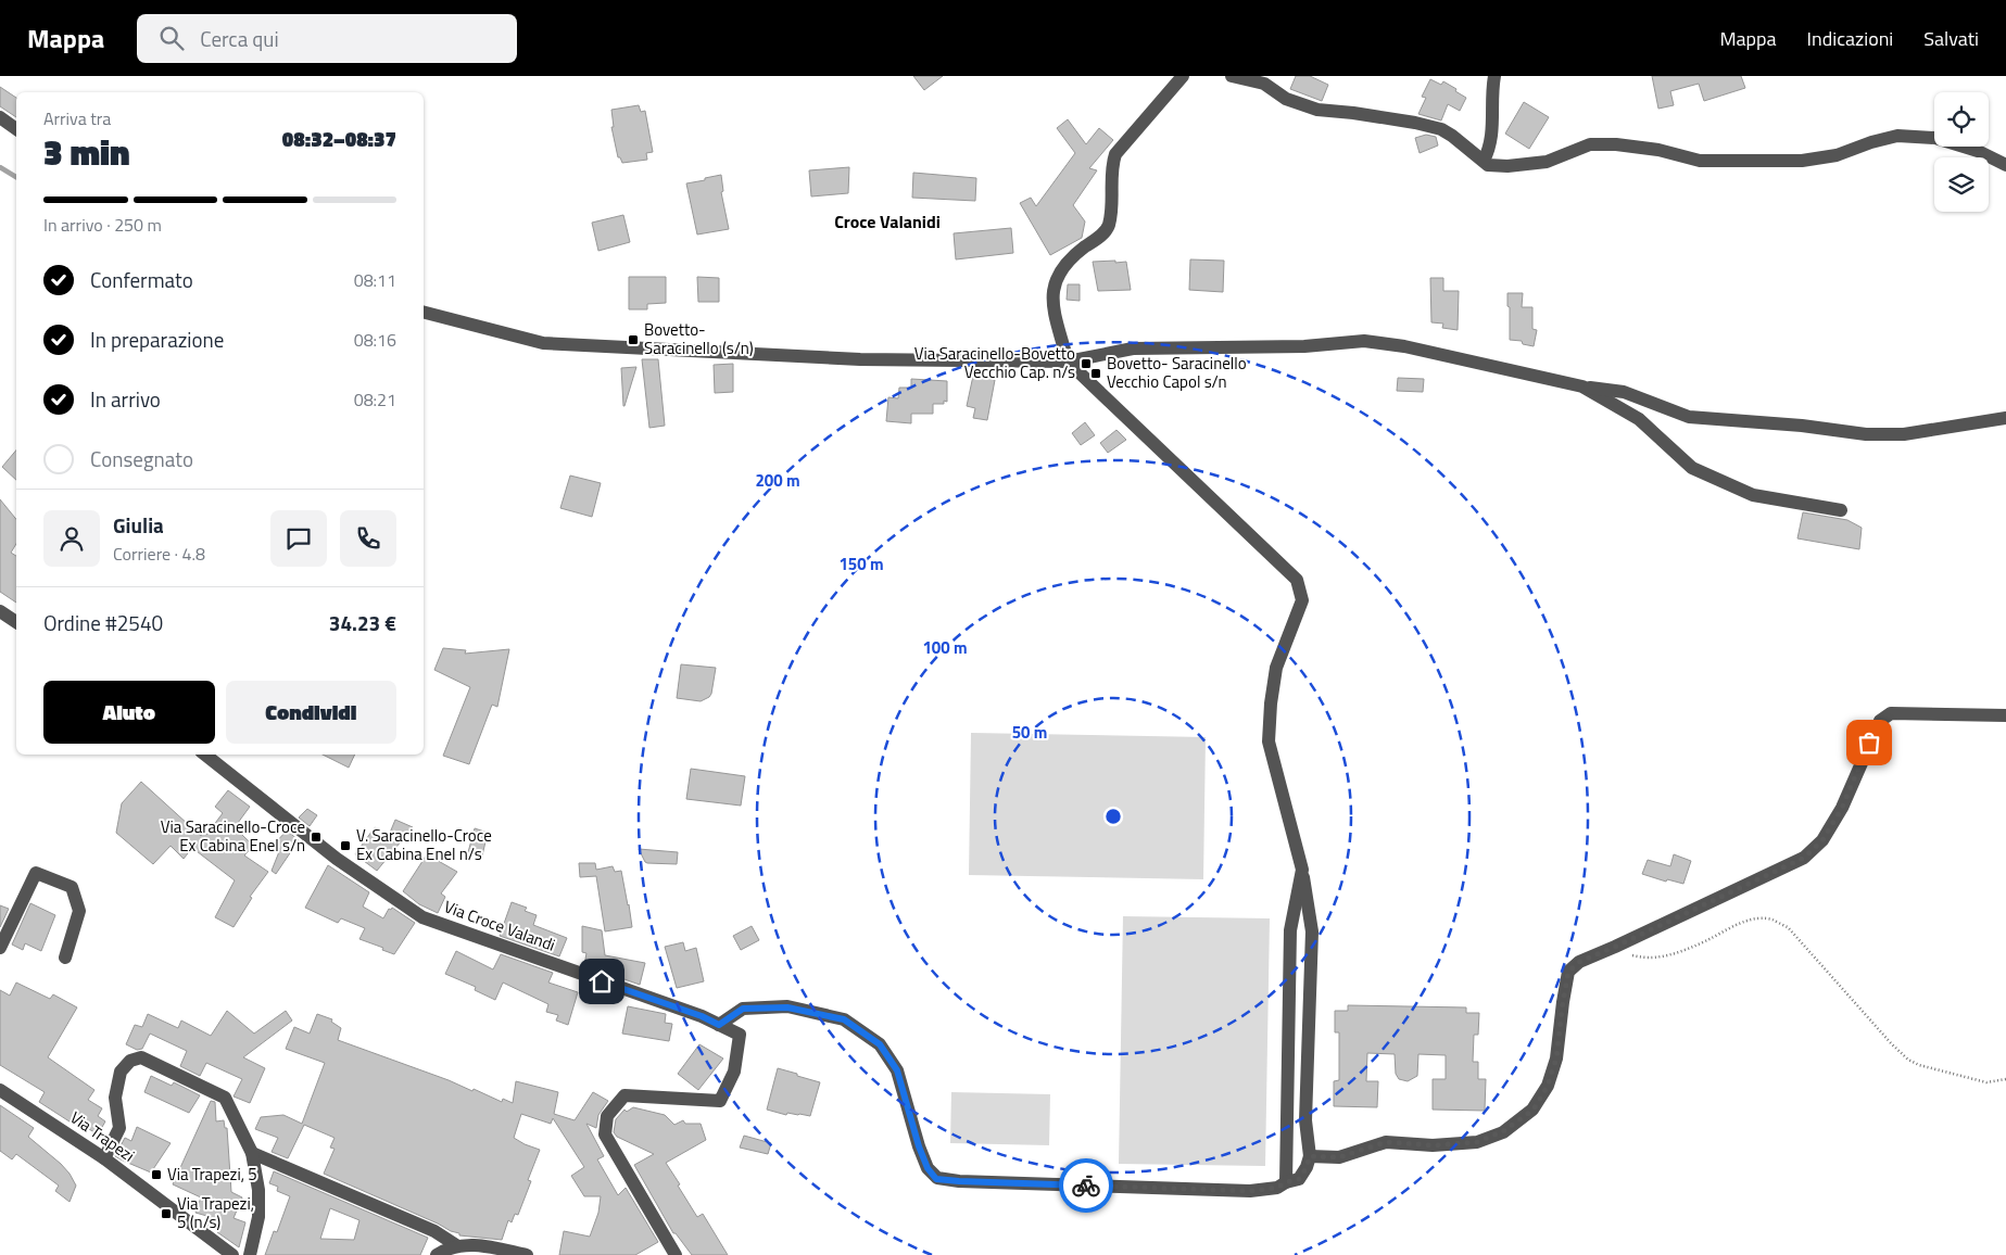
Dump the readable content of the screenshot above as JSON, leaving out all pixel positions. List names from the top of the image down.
{
  "streets": {
    "street": ["Via Croce Valandi", "Via Trapezi"]
  },
  "districts": ["Croce Valanidi"],
  "places": {
    "transit": [
      "Bovetto- Saracinello (s/n)",
      "Via Saracinello-Bovetto Vecchio Cap. n/s",
      "Bovetto- Saracinello Vecchio Capol s/n",
      "Via Saracinello-Croce Ex Cabina Enel s/n",
      "V. Saracinello-Croce Ex Cabina Enel n/s",
      "Via Trapezi, 5",
      "Via Trapezi, 5 (n/s)"
    ]
  },
  "page": {
    "header": "Mappa",
    "search": "Cerca qui",
    "nav": ["Mappa", "Indicazioni", "Salvati"],
    "heading": ["3 min", "Arriva tra", "08:32–08:37"],
    "panel": [
      "Giulia",
      "Corriere · 4.8",
      "Ordine #2540",
      "34.23 €"
    ],
    "bar": "In arrivo · 250 m",
    "list": [
      ["Confermato", "08:11"],
      ["In preparazione", "08:16"],
      ["In arrivo", "08:21"],
      "Consegnato"
    ],
    "buttons": ["Aiuto", "Condividi"]
  },
  "rings": [
    "200 m",
    "150 m",
    "100 m",
    "50 m"
  ]
}
